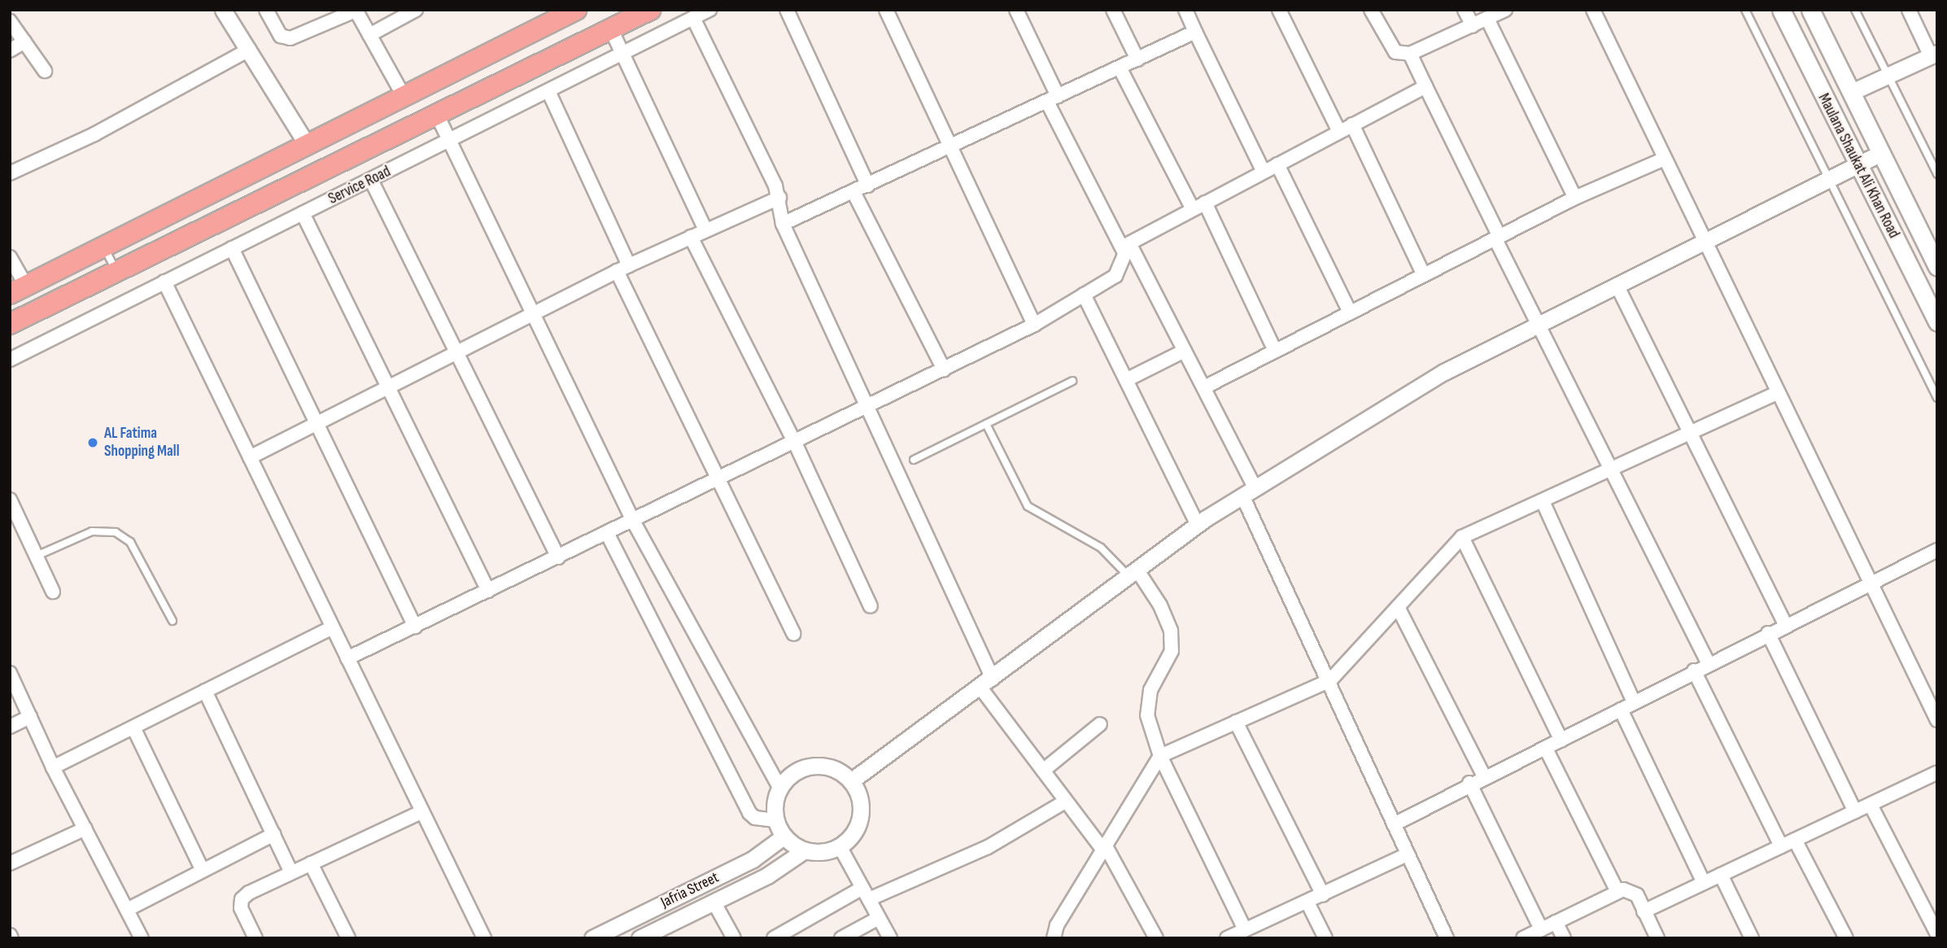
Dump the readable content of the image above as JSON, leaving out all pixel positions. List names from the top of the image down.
{
  "streets": {
    "main road": ["Maulana Shaukat Ali Khan Road"],
    "street": ["Service Road", "Jafria Street"]
  },
  "places": ["AL Fatima Shopping Mall"]
}
